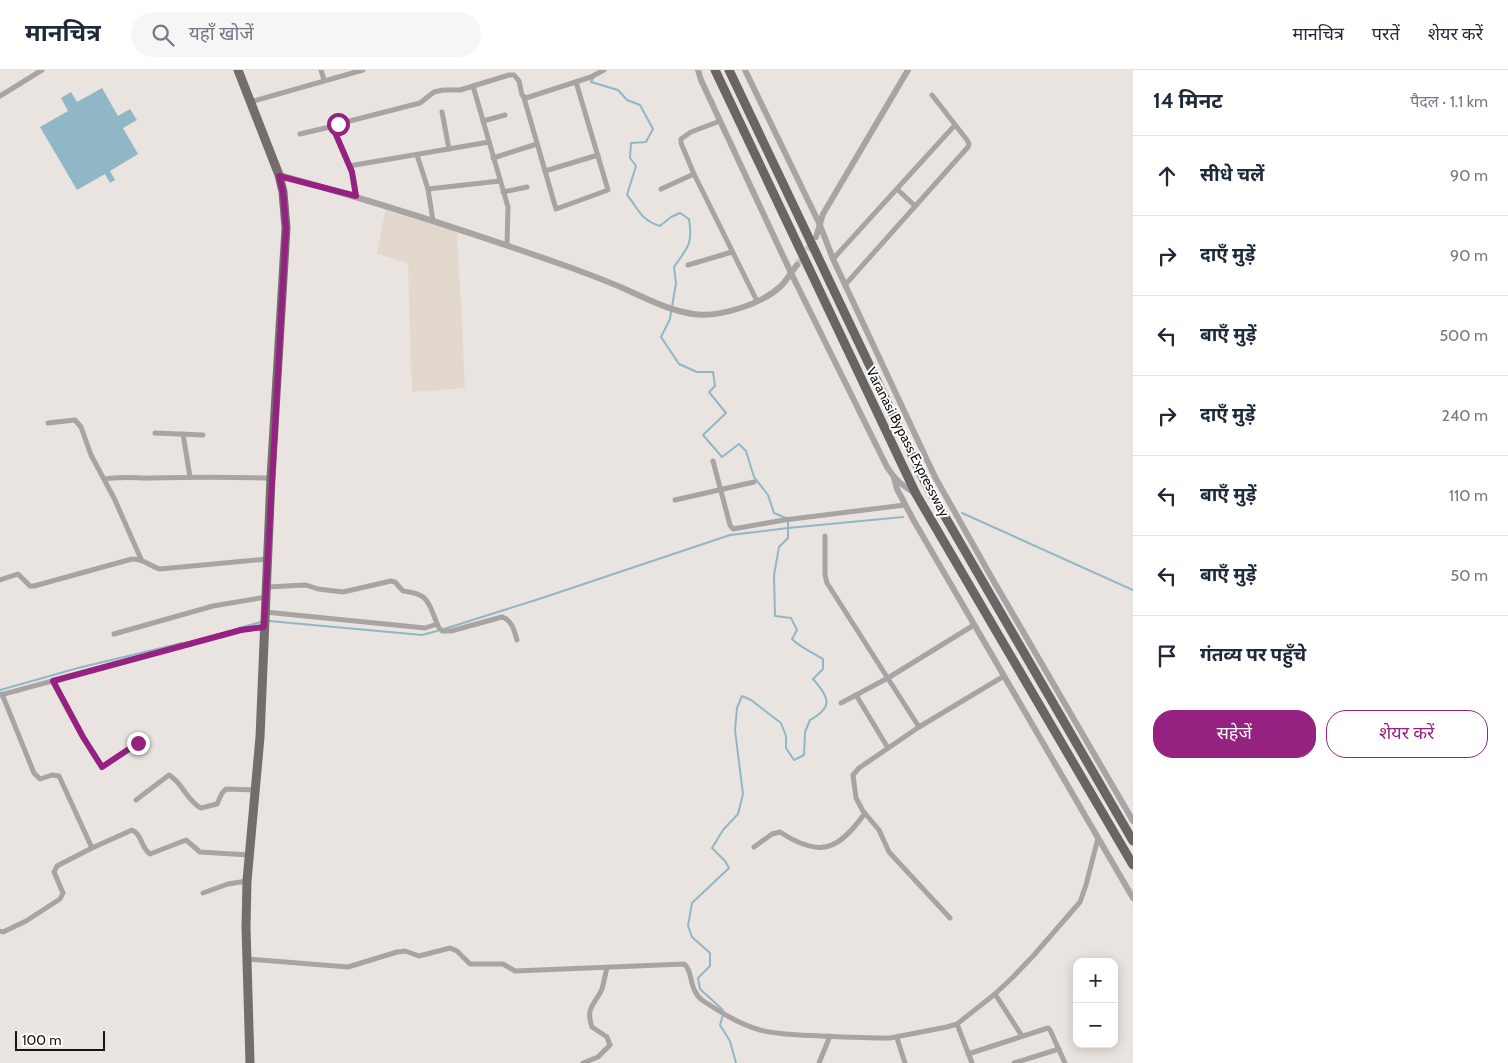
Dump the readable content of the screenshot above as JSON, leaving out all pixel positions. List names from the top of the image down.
{
  "streets": {
    "highway": ["Varanasi Bypass Expressway"]
  },
  "scale_bar": "100 m",
  "page": {
    "header": "मानचित्र",
    "search": "यहाँ खोजें",
    "nav": ["मानचित्र", "परतें", "शेयर करें"],
    "heading": ["14 मिनट", "पैदल · 1.1 km"],
    "list": [
      ["सीधे चलें", "90 m"],
      ["दाएँ मुड़ें", "90 m"],
      ["बाएँ मुड़ें", "500 m"],
      ["दाएँ मुड़ें", "240 m"],
      ["बाएँ मुड़ें", "110 m"],
      ["बाएँ मुड़ें", "50 m"],
      "गंतव्य पर पहुँचे"
    ],
    "buttons": ["सहेजें", "शेयर करें"],
    "map_buttons": ["+", "−"],
    "scale": "100 m"
  }
}
